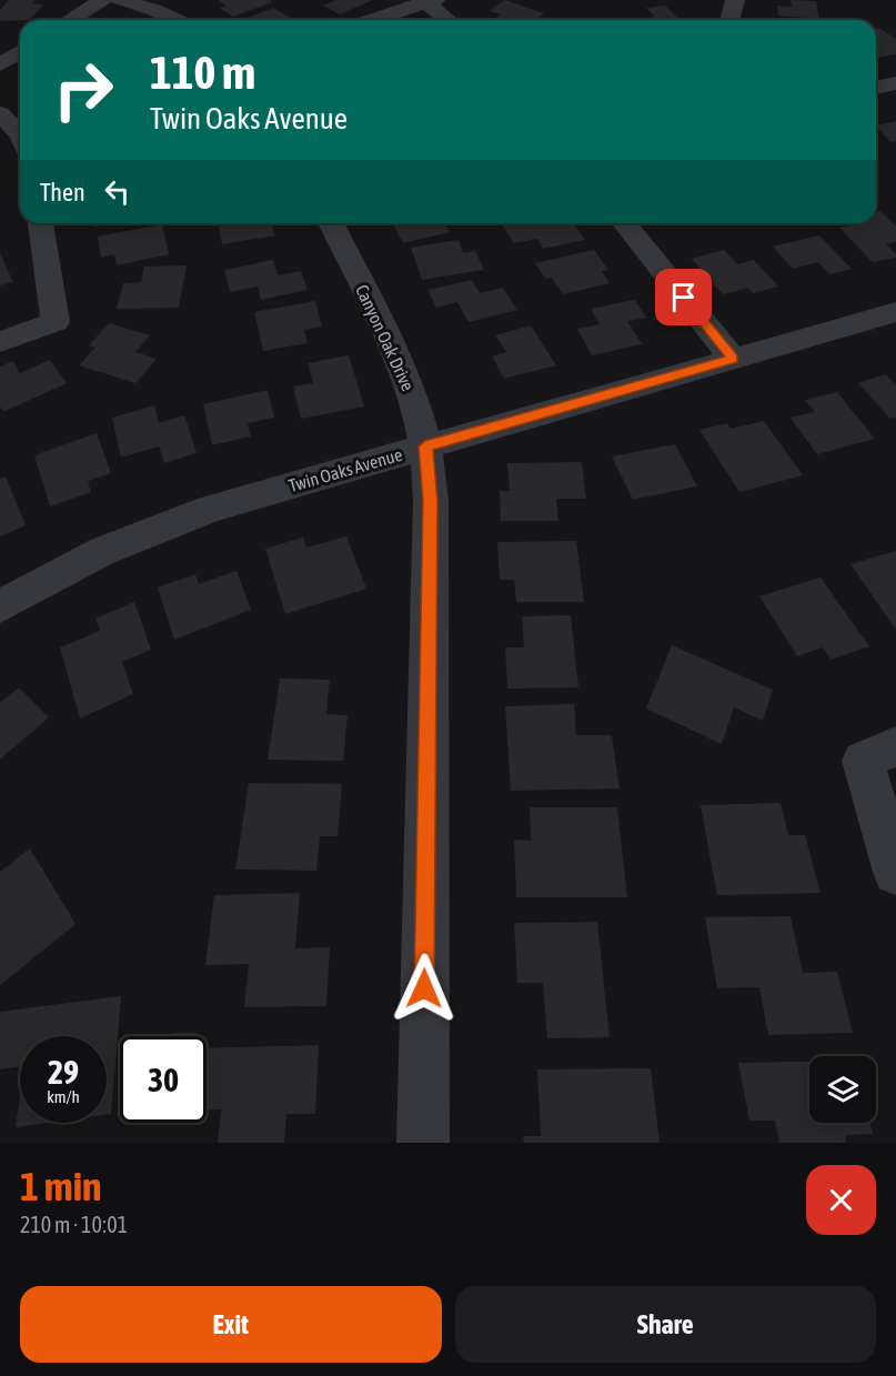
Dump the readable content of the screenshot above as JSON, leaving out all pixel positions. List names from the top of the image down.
{
  "streets": {
    "street": ["Canyon Oak Drive", "Twin Oaks Avenue"]
  },
  "crossings": [
    ["Canyon Oak Drive", "Twin Oaks Avenue"]
  ],
  "page": {
    "turn": ["110 m", "Twin Oaks Avenue"],
    "then": "Then",
    "speed": "29 km/h",
    "limit": "30",
    "heading": ["1 min", "210 m · 10:01"],
    "buttons": ["Exit", "Share"]
  }
}
